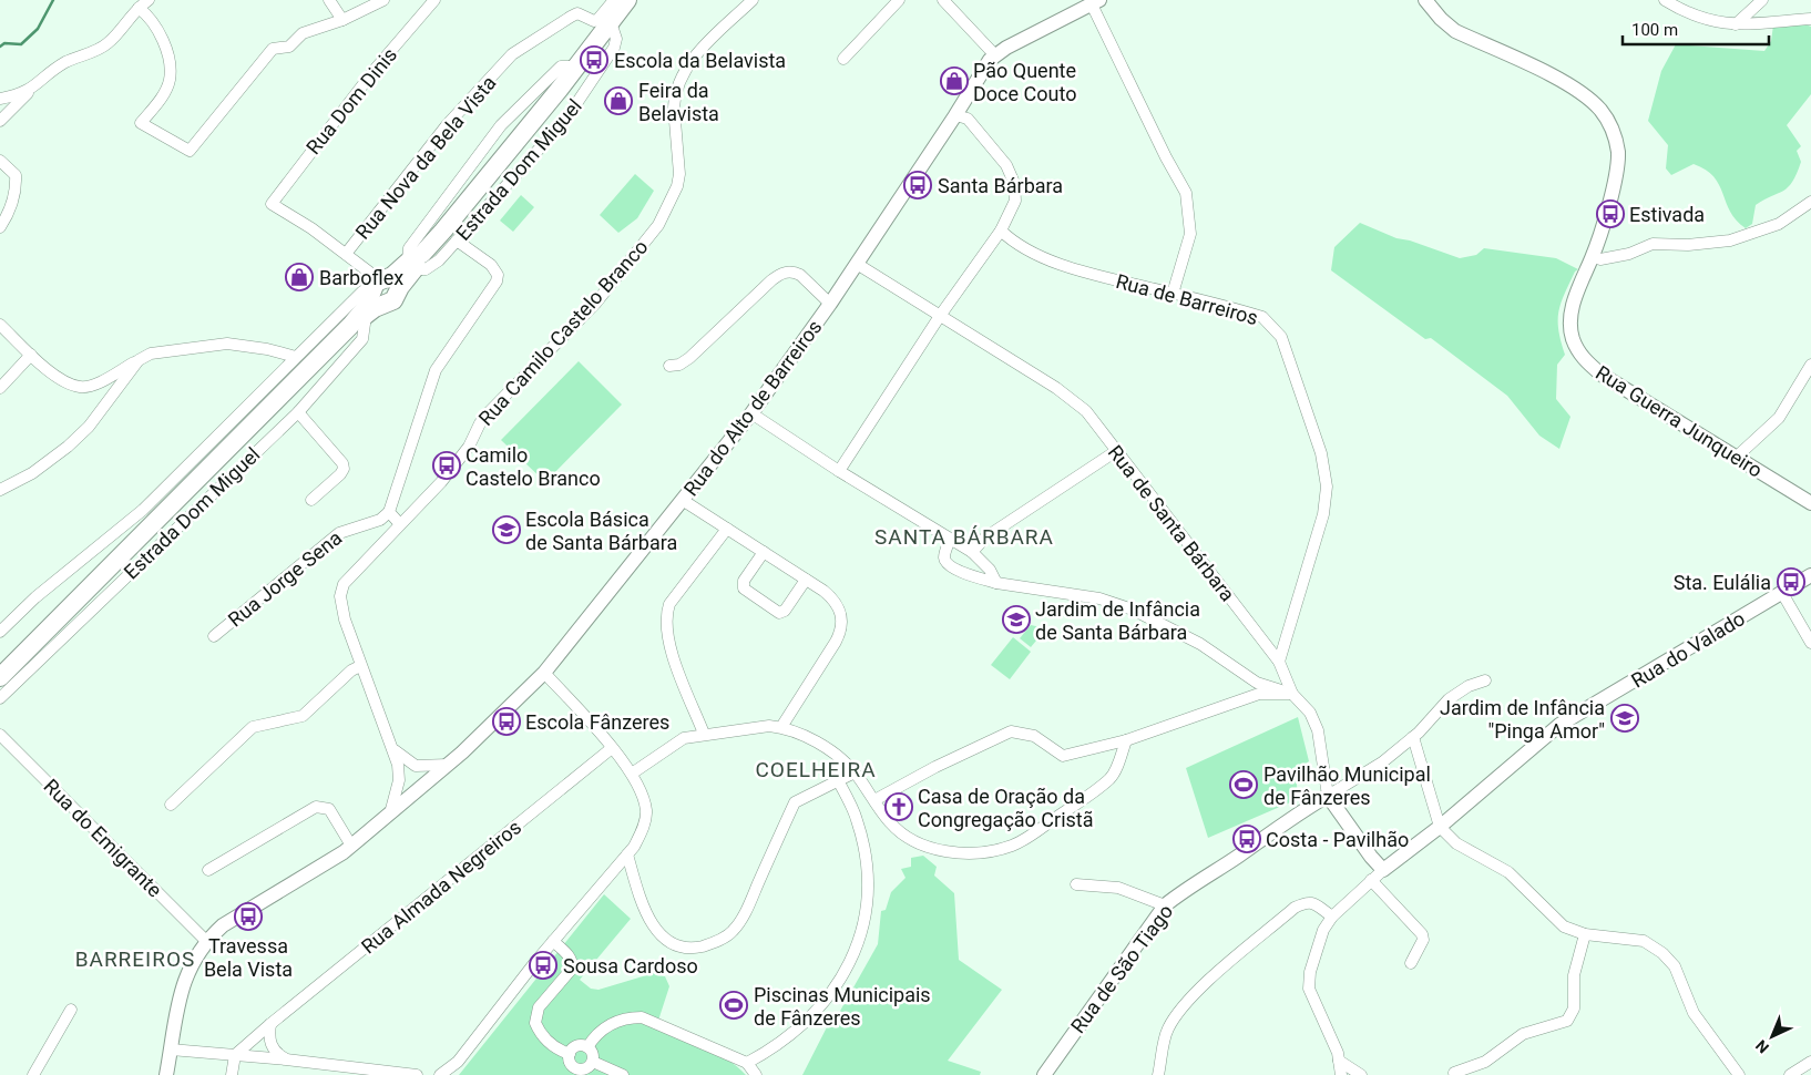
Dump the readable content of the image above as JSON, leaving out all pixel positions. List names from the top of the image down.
{
  "streets": {
    "main road": ["Estrada Dom Miguel"],
    "street": [
      "Rua Dom Dinis",
      "Rua Nova da Bela Vista",
      "Rua de Barreiros",
      "Rua Camilo Castelo Branco",
      "Rua do Alto de Barreiros",
      "Rua Guerra Junqueiro",
      "Rua de Santa Bárbara",
      "Rua Jorge Sena",
      "Rua do Valado",
      "Rua do Emigrante",
      "Rua Almada Negreiros",
      "Rua de São Tiago"
    ]
  },
  "crossings": [
    ["Rua Dom Dinis", "Rua Nova da Bela Vista"],
    ["Rua de Barreiros", "Rua de Santa Bárbara"],
    ["Rua Camilo Castelo Branco", "Rua do Alto de Barreiros"],
    ["Rua do Alto de Barreiros", "Rua de Santa Bárbara"],
    ["Rua do Alto de Barreiros", "Rua do Emigrante"],
    ["Rua de Santa Bárbara", "Rua do Valado"],
    ["Rua de Santa Bárbara", "Rua de São Tiago"]
  ],
  "districts": ["SANTA BÁRBARA", "COELHEIRA", "BARREIROS"],
  "places": {
    "bus stop": [
      "Escola da Belavista",
      "Santa Bárbara",
      "Estivada",
      "Camilo Castelo Branco",
      "Sta. Eulália",
      "Escola Fânzeres",
      "Costa - Pavilhão",
      "Travessa Bela Vista",
      "Sousa Cardoso"
    ],
    "shop": ["Pão Quente Doce Couto", "Feira da Belavista", "Barboflex"],
    "school or university": ["Escola Básica de Santa Bárbara", "Jardim de Infância de Santa Bárbara", "Jardim de Infância \"Pinga Amor\""],
    "sports": ["Pavilhão Municipal de Fânzeres", "Piscinas Municipais de Fânzeres"],
    "church": ["Casa de Oração da Congregação Cristã"]
  },
  "scale_bar": "100 m",
  "north": "bottom left"
}
